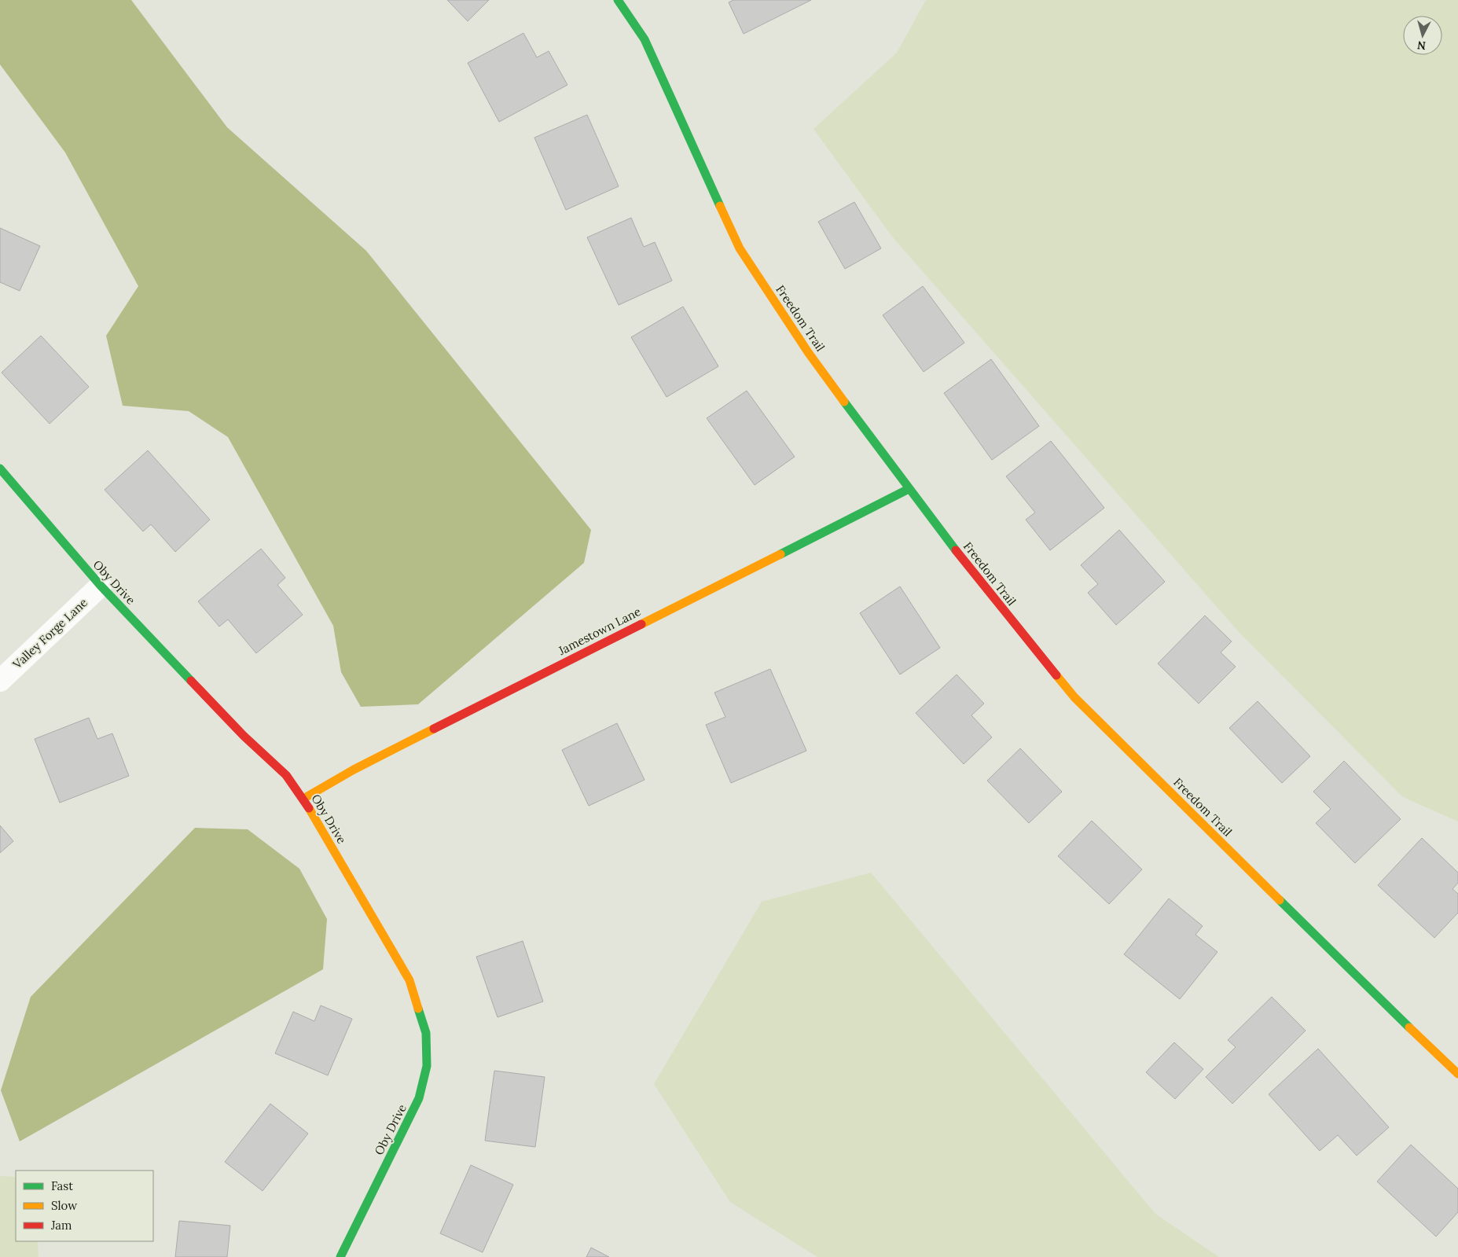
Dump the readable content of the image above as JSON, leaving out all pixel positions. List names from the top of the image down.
{
  "streets": {
    "street": [
      "Freedom Trail",
      "Oby Drive",
      "Jamestown Lane",
      "Valley Forge Lane"
    ]
  },
  "crossings": [
    ["Freedom Trail", "Jamestown Lane"],
    ["Oby Drive", "Jamestown Lane"],
    ["Oby Drive", "Valley Forge Lane"]
  ],
  "legend": ["Fast", "Slow", "Jam"],
  "north": "bottom"
}
